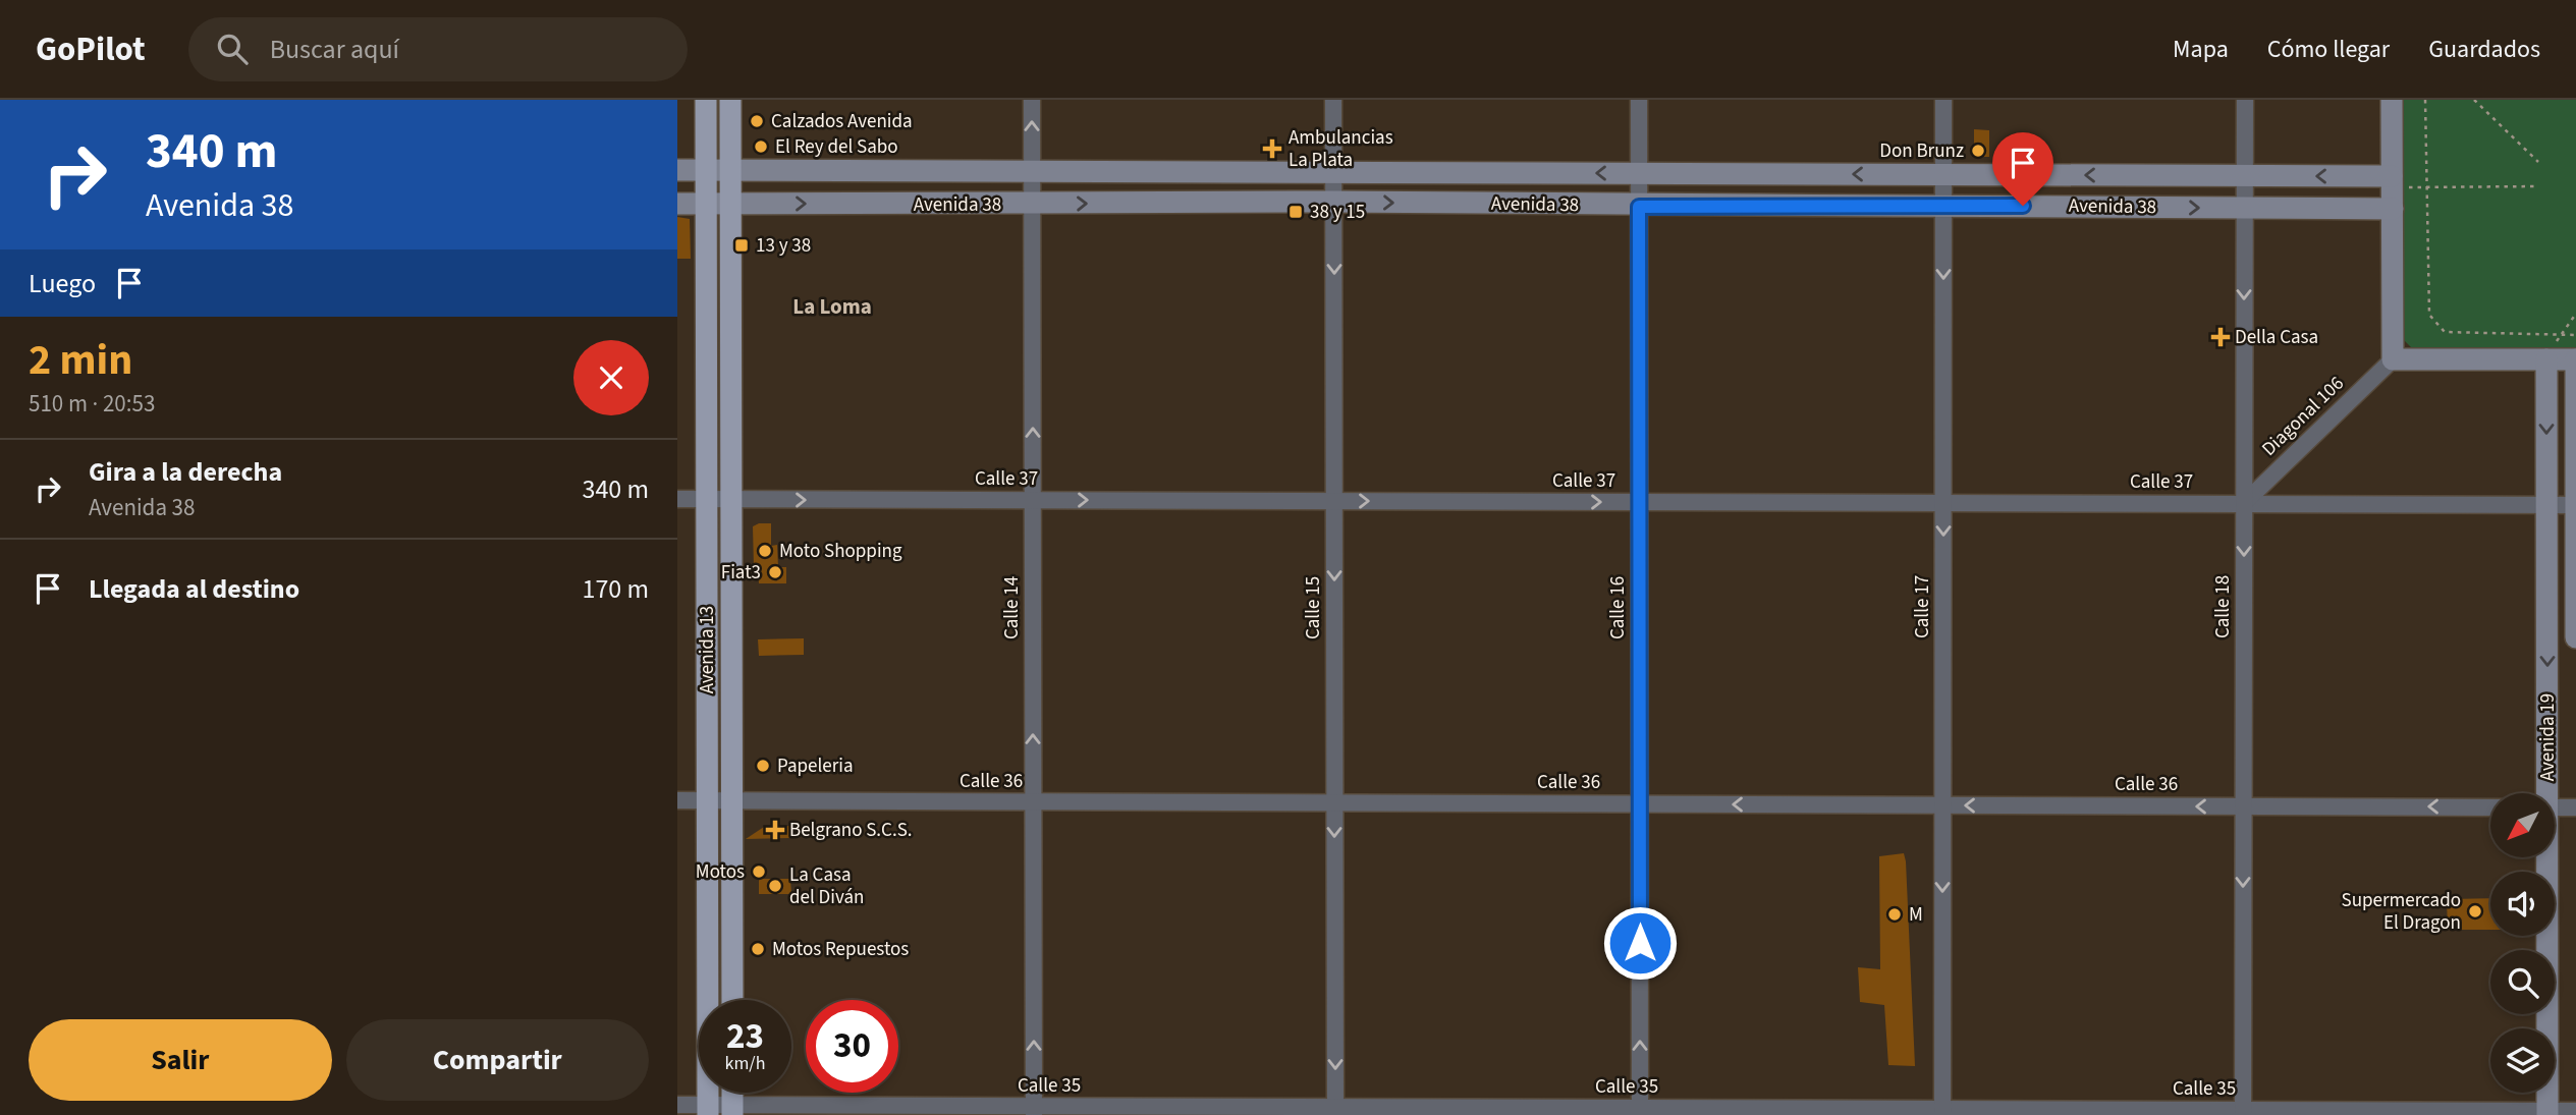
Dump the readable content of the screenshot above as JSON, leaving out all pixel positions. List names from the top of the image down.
{
  "streets": {
    "main road": ["Avenida 38", "Avenida 13", "Avenida 19"],
    "street": [
      "Diagonal 106",
      "Calle 37",
      "Calle 17",
      "Calle 18",
      "Calle 14",
      "Calle 15",
      "Calle 16",
      "Calle 36",
      "Calle 35"
    ]
  },
  "crossings": [
    ["Avenida 38", "Calle 17"],
    ["Avenida 38", "Calle 18"],
    ["Avenida 38", "Calle 14"],
    ["Avenida 38", "Calle 15"],
    ["Avenida 38", "Calle 16"],
    ["Avenida 38", "Avenida 13"],
    ["Diagonal 106", "Calle 37"],
    ["Diagonal 106", "Calle 18"],
    ["Calle 37", "Calle 17"],
    ["Calle 37", "Calle 18"],
    ["Calle 37", "Calle 14"],
    ["Calle 37", "Calle 15"],
    ["Calle 37", "Calle 16"],
    ["Calle 37", "Avenida 13"],
    ["Calle 37", "Avenida 19"],
    ["Calle 17", "Calle 36"],
    ["Calle 17", "Calle 35"],
    ["Calle 18", "Calle 36"],
    ["Calle 18", "Calle 35"],
    ["Calle 14", "Calle 36"],
    ["Calle 14", "Calle 35"],
    ["Calle 15", "Calle 36"],
    ["Calle 15", "Calle 35"],
    ["Calle 16", "Calle 36"],
    ["Calle 16", "Calle 35"],
    ["Avenida 13", "Calle 36"],
    ["Avenida 13", "Calle 35"],
    ["Avenida 19", "Calle 35"]
  ],
  "one_way": [
    "Calle 37",
    "Calle 17",
    "Calle 18",
    "Calle 14",
    "Calle 15",
    "Calle 36"
  ],
  "districts": ["La Loma"],
  "places": {
    "other": [
      "Calzados Avenida",
      "El Rey del Sabo",
      "Don Brunz",
      "Moto Shopping",
      "Fiat3",
      "Papeleria",
      "Motos",
      "La Casa del Diván",
      "Supermercado El Dragon",
      "M",
      "Motos Repuestos"
    ],
    "health": ["Ambulancias La Plata", "Della Casa", "Belgrano S.C.S."],
    "transit": ["38 y 15", "13 y 38"]
  },
  "north": "bottom left",
  "page": {
    "header": "GoPilot",
    "search": "Buscar aquí",
    "nav": ["Mapa", "Cómo llegar", "Guardados"],
    "turn": ["340 m", "Avenida 38"],
    "then": "Luego",
    "heading": ["2 min", "510 m · 20:53"],
    "list": [
      {
        "name": "Gira a la derecha",
        "note": "Avenida 38",
        "value": "340 m"
      },
      {
        "name": "Llegada al destino",
        "value": "170 m"
      }
    ],
    "speed": "23 km/h",
    "limit": "30",
    "buttons": ["Salir", "Compartir"]
  }
}
